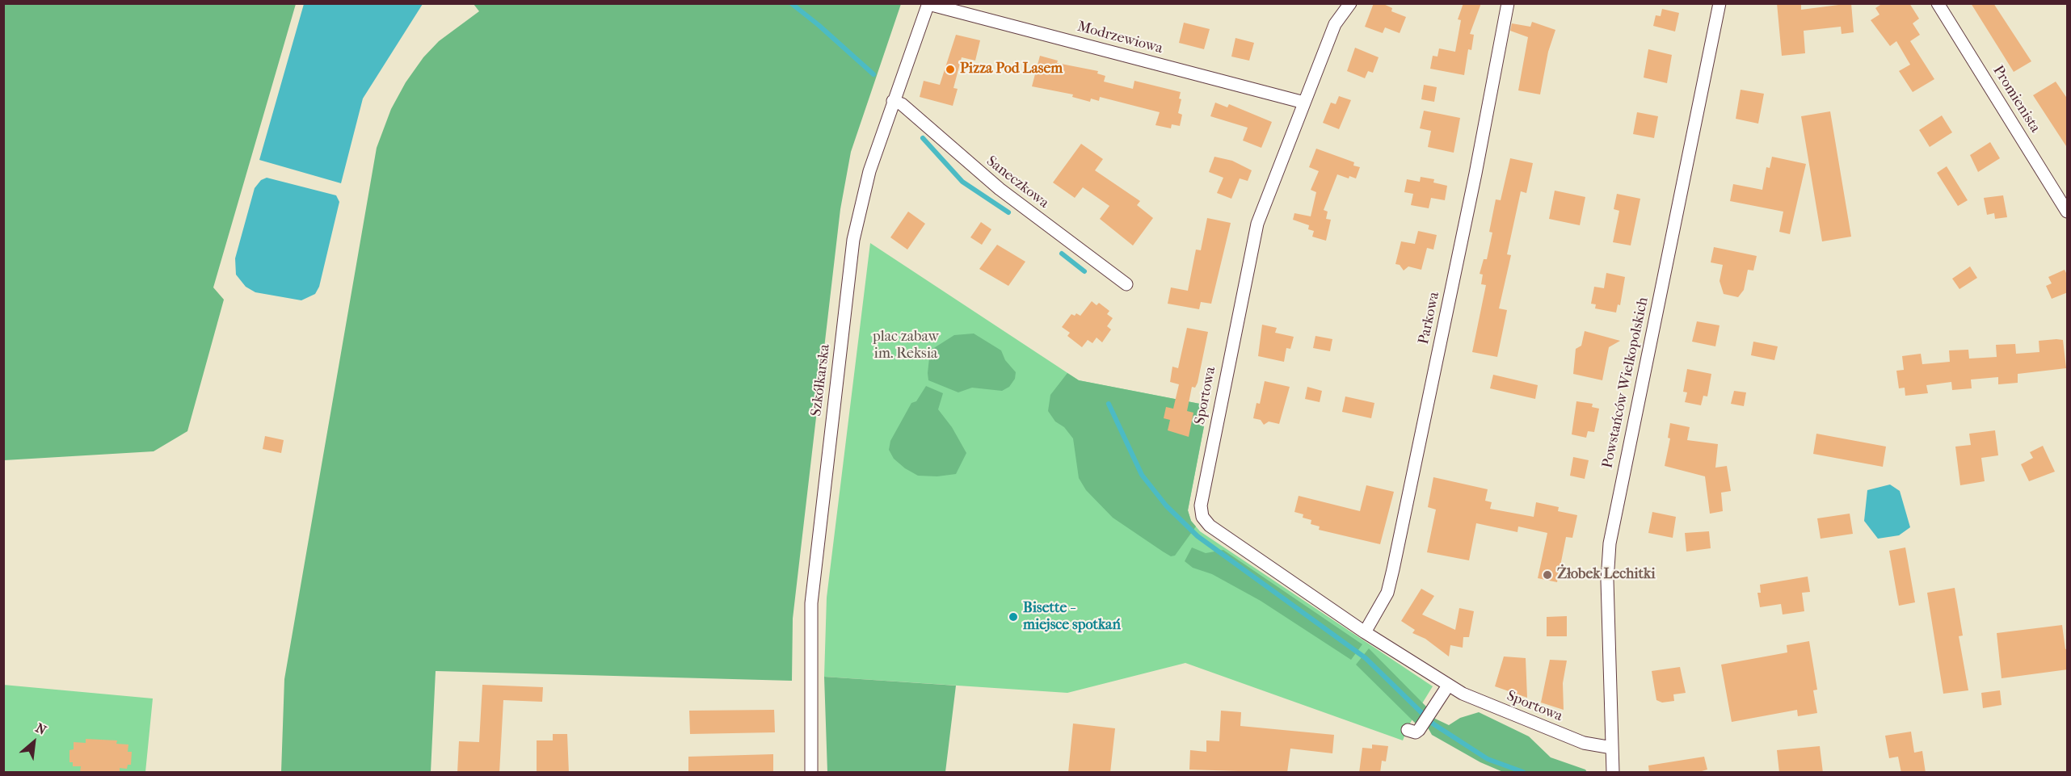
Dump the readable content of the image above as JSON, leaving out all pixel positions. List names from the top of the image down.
{
  "streets": {
    "street": [
      "Modrzewiowa",
      "Promienista",
      "Saneczkowa",
      "Parkowa",
      "Szkółkarska",
      "Powstańców Wielkopolskich",
      "Sportowa"
    ]
  },
  "crossings": [
    ["Modrzewiowa", "Szkółkarska"],
    ["Modrzewiowa", "Sportowa"],
    ["Saneczkowa", "Szkółkarska"],
    ["Parkowa", "Sportowa"],
    ["Powstańców Wielkopolskich", "Sportowa"]
  ],
  "parks": ["plac zabaw im. Reksia"],
  "places": ["Pizza Pod Lasem", "Żłobek Lechitki", "Bisette - miejsce spotkań"],
  "north": "top right"
}
